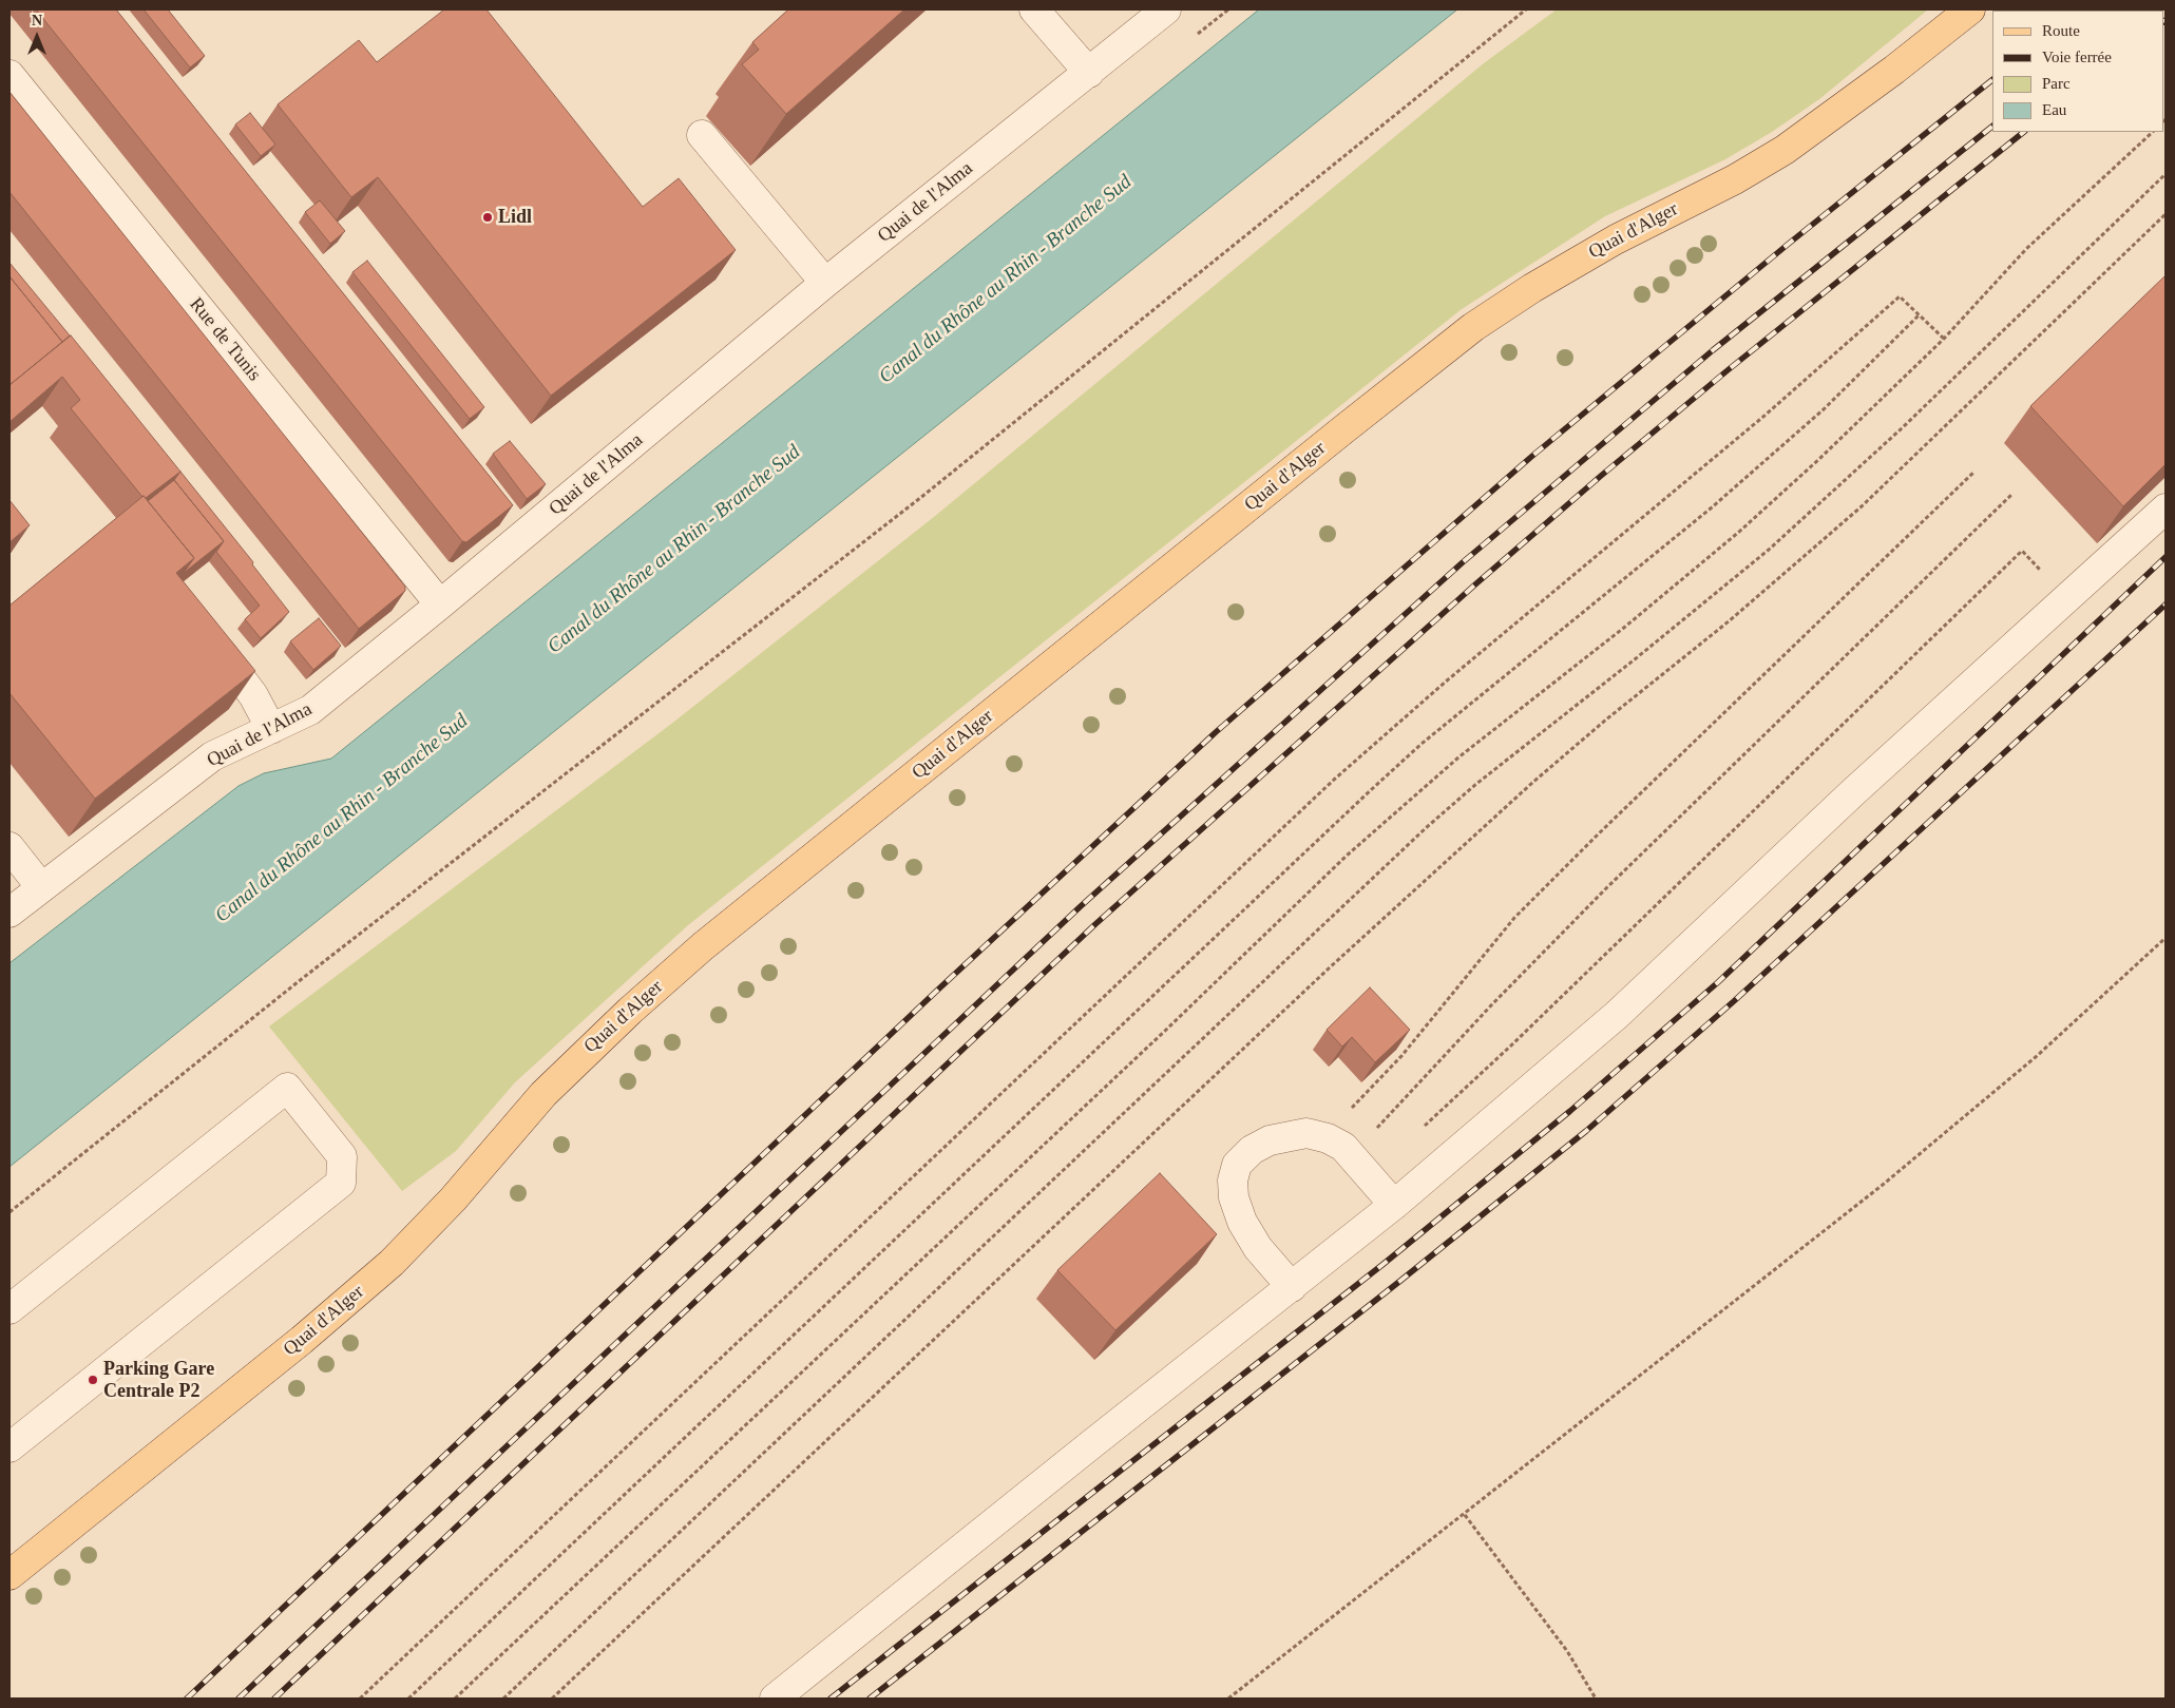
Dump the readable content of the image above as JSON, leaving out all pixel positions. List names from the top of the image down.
{
  "streets": {
    "main road": ["Quai d'Alger"],
    "street": ["Quai de l'Alma", "Rue de Tunis"]
  },
  "crossings": [
    ["Quai de l'Alma", "Rue de Tunis"]
  ],
  "water": ["Canal du Rhône au Rhin - Branche Sud"],
  "places": ["Lidl", "Parking Gare Centrale P2"],
  "legend": [
    "Route",
    "Voie ferrée",
    "Parc",
    "Eau"
  ],
  "north": "top"
}
